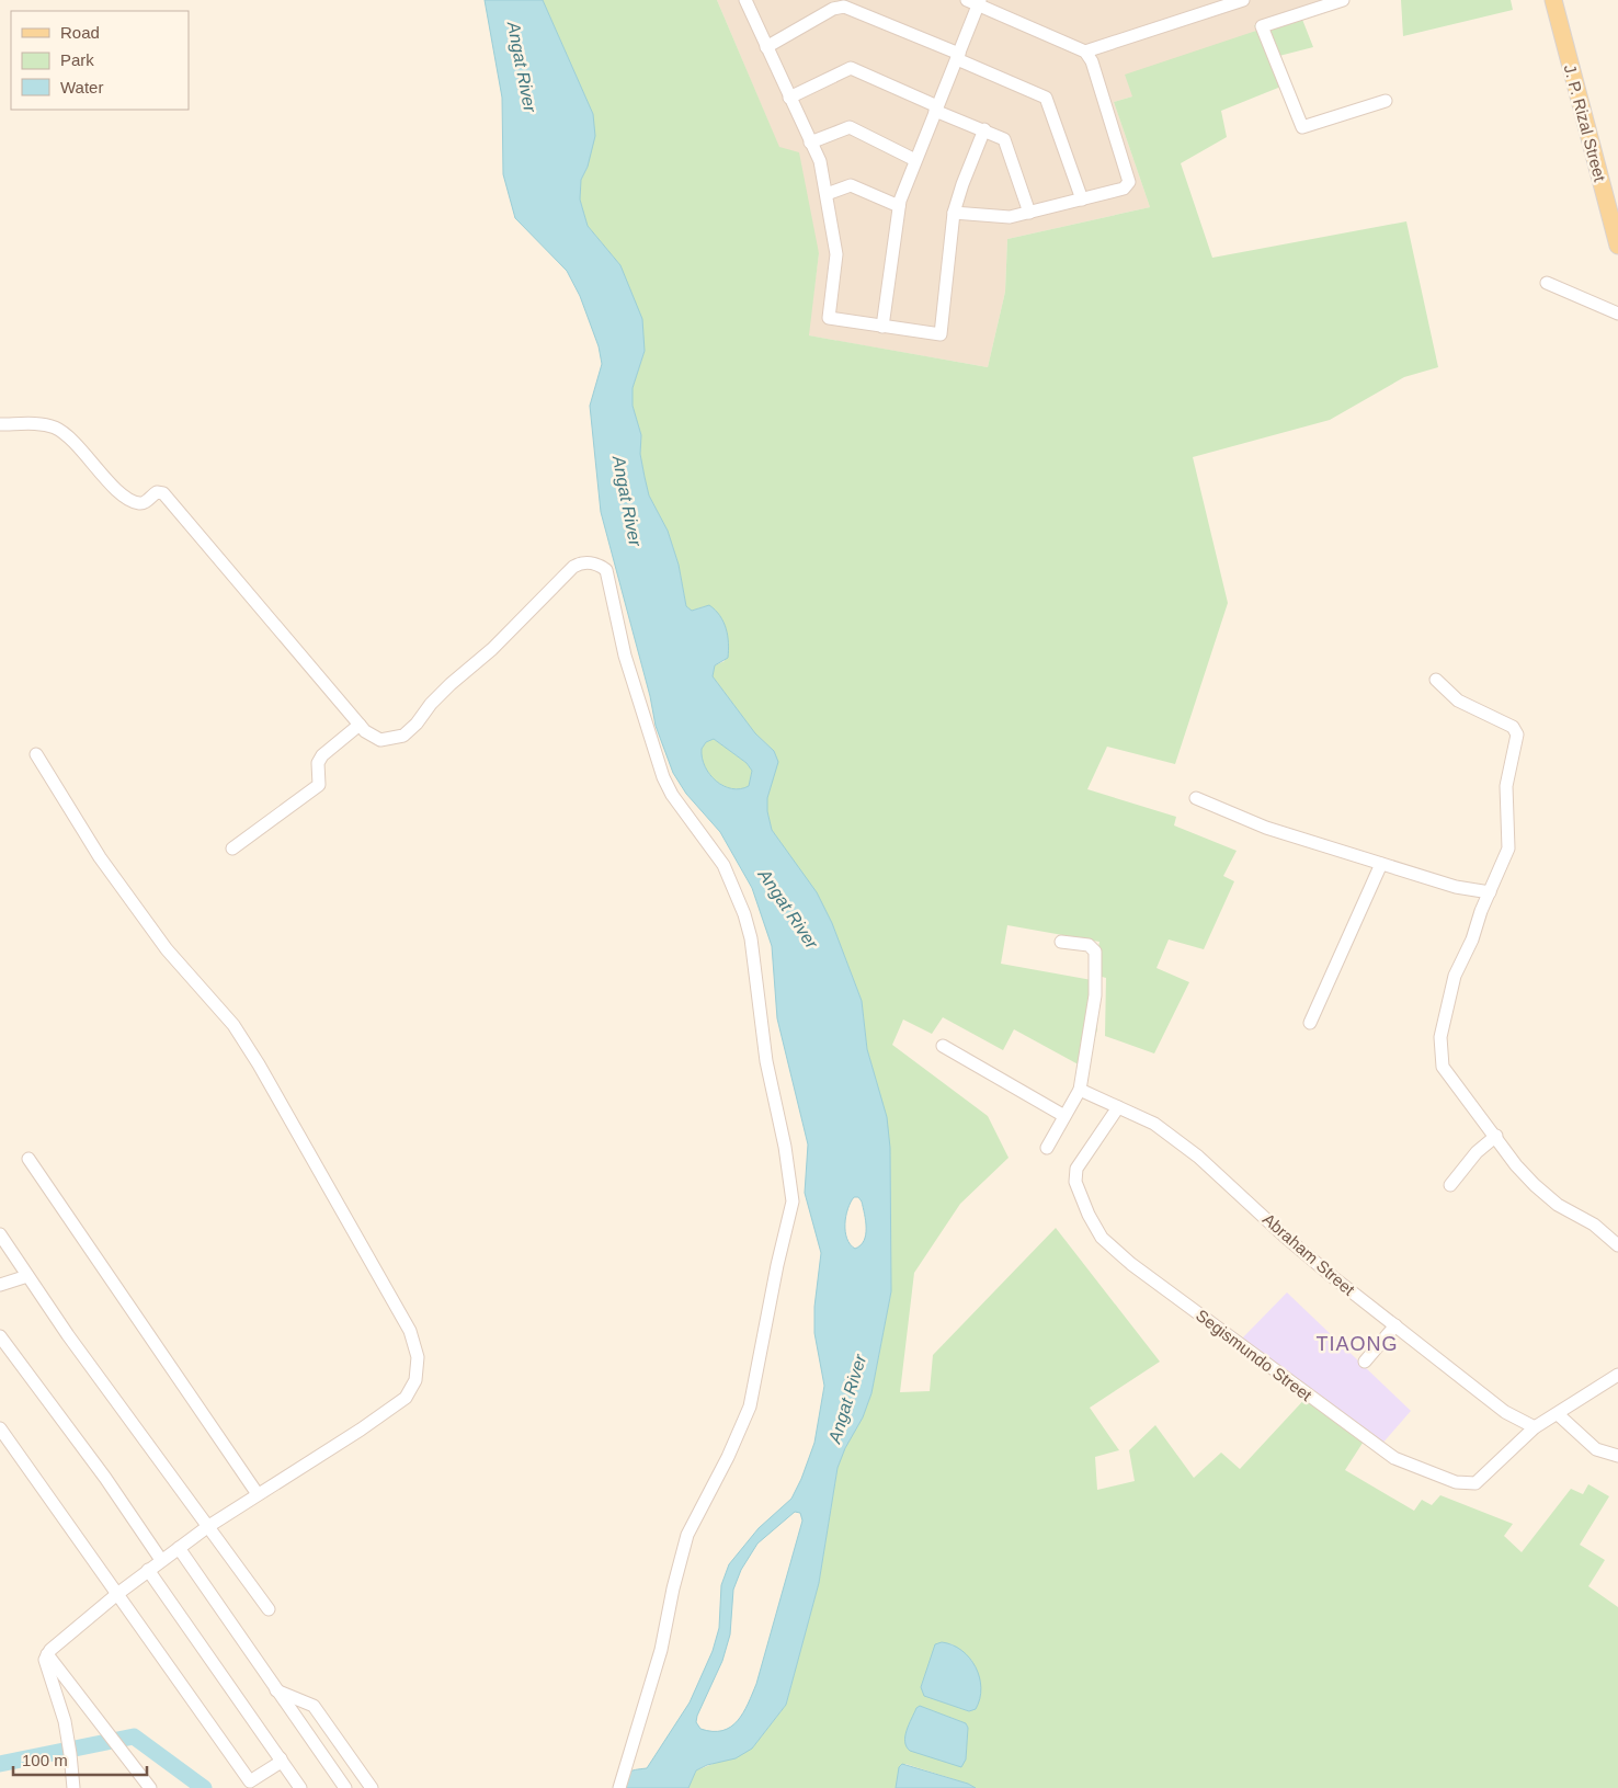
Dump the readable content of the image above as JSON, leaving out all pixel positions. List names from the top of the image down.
{
  "streets": {
    "main road": ["J. P. Rizal Street"],
    "street": ["Abraham Street", "Segismundo Street"]
  },
  "crossings": [
    ["Abraham Street", "Segismundo Street"]
  ],
  "districts": ["TIAONG"],
  "water": ["Angat River"],
  "legend": ["Road", "Park", "Water"],
  "scale_bar": "100 m"
}
